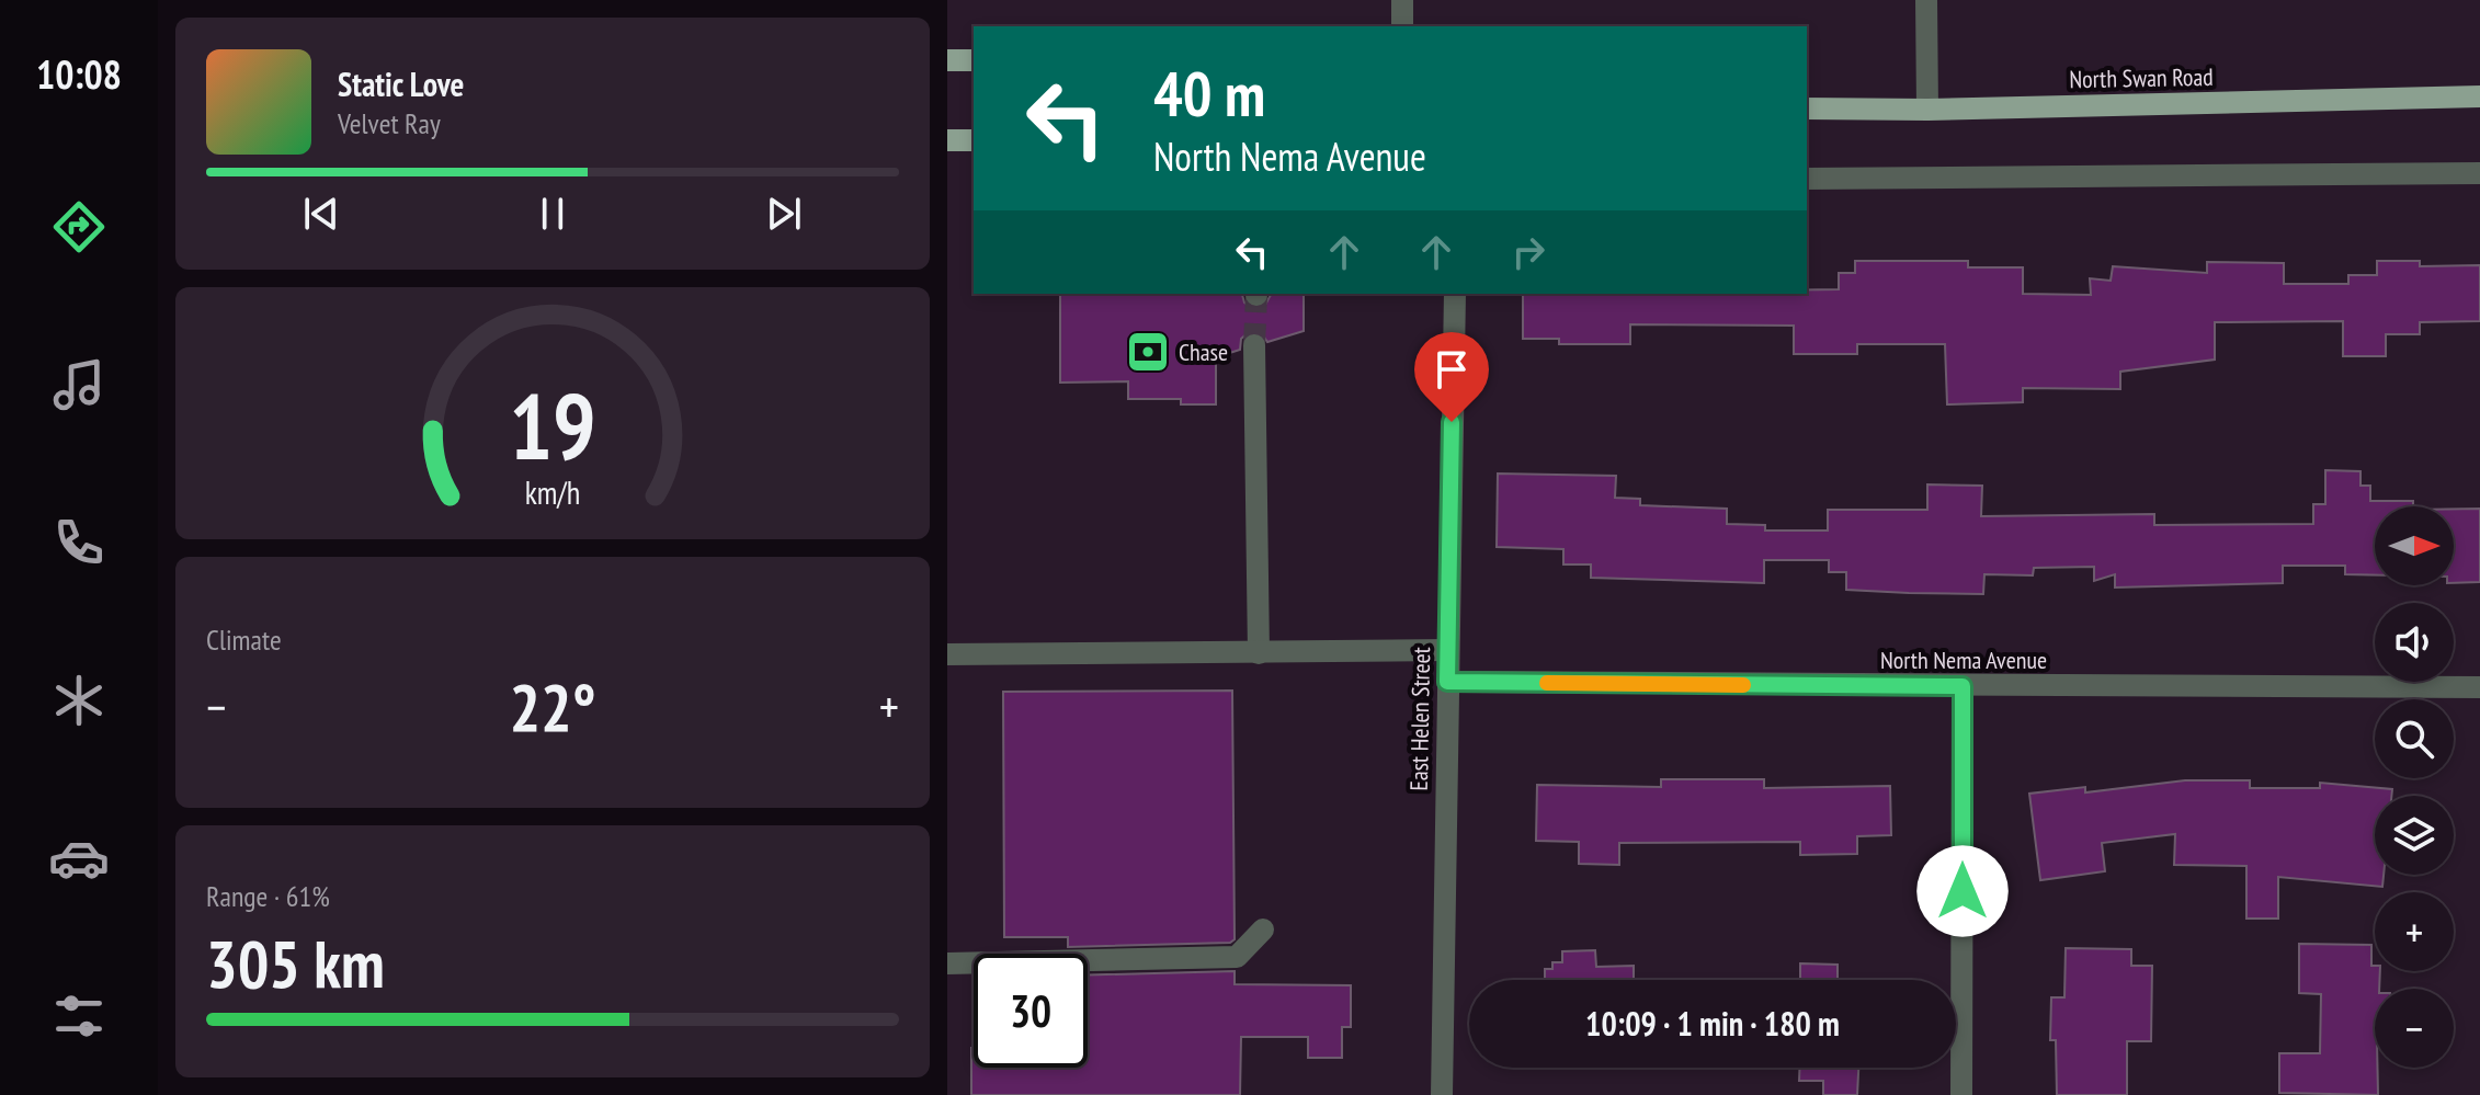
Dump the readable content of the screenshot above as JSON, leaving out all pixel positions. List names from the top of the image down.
{
  "streets": {
    "main road": ["North Swan Road"],
    "street": ["North Nema Avenue", "East Helen Street"]
  },
  "crossings": [
    ["North Nema Avenue", "East Helen Street"]
  ],
  "places": {
    "bank": ["Chase"]
  },
  "north": "right",
  "page": {
    "tabs": "10:08",
    "turn": ["40 m", "North Nema Avenue"],
    "song": ["Static Love", "Velvet Ray"],
    "map_buttons": ["+", "−"],
    "tile": [
      "Climate",
      ["Range · 61%", "305 km"]
    ],
    "heat": ["−", "22°", "+"],
    "limit": "30",
    "trip": "10:09 · 1 min · 180 m",
    "gauge": ["19", "km/h"]
  }
}
